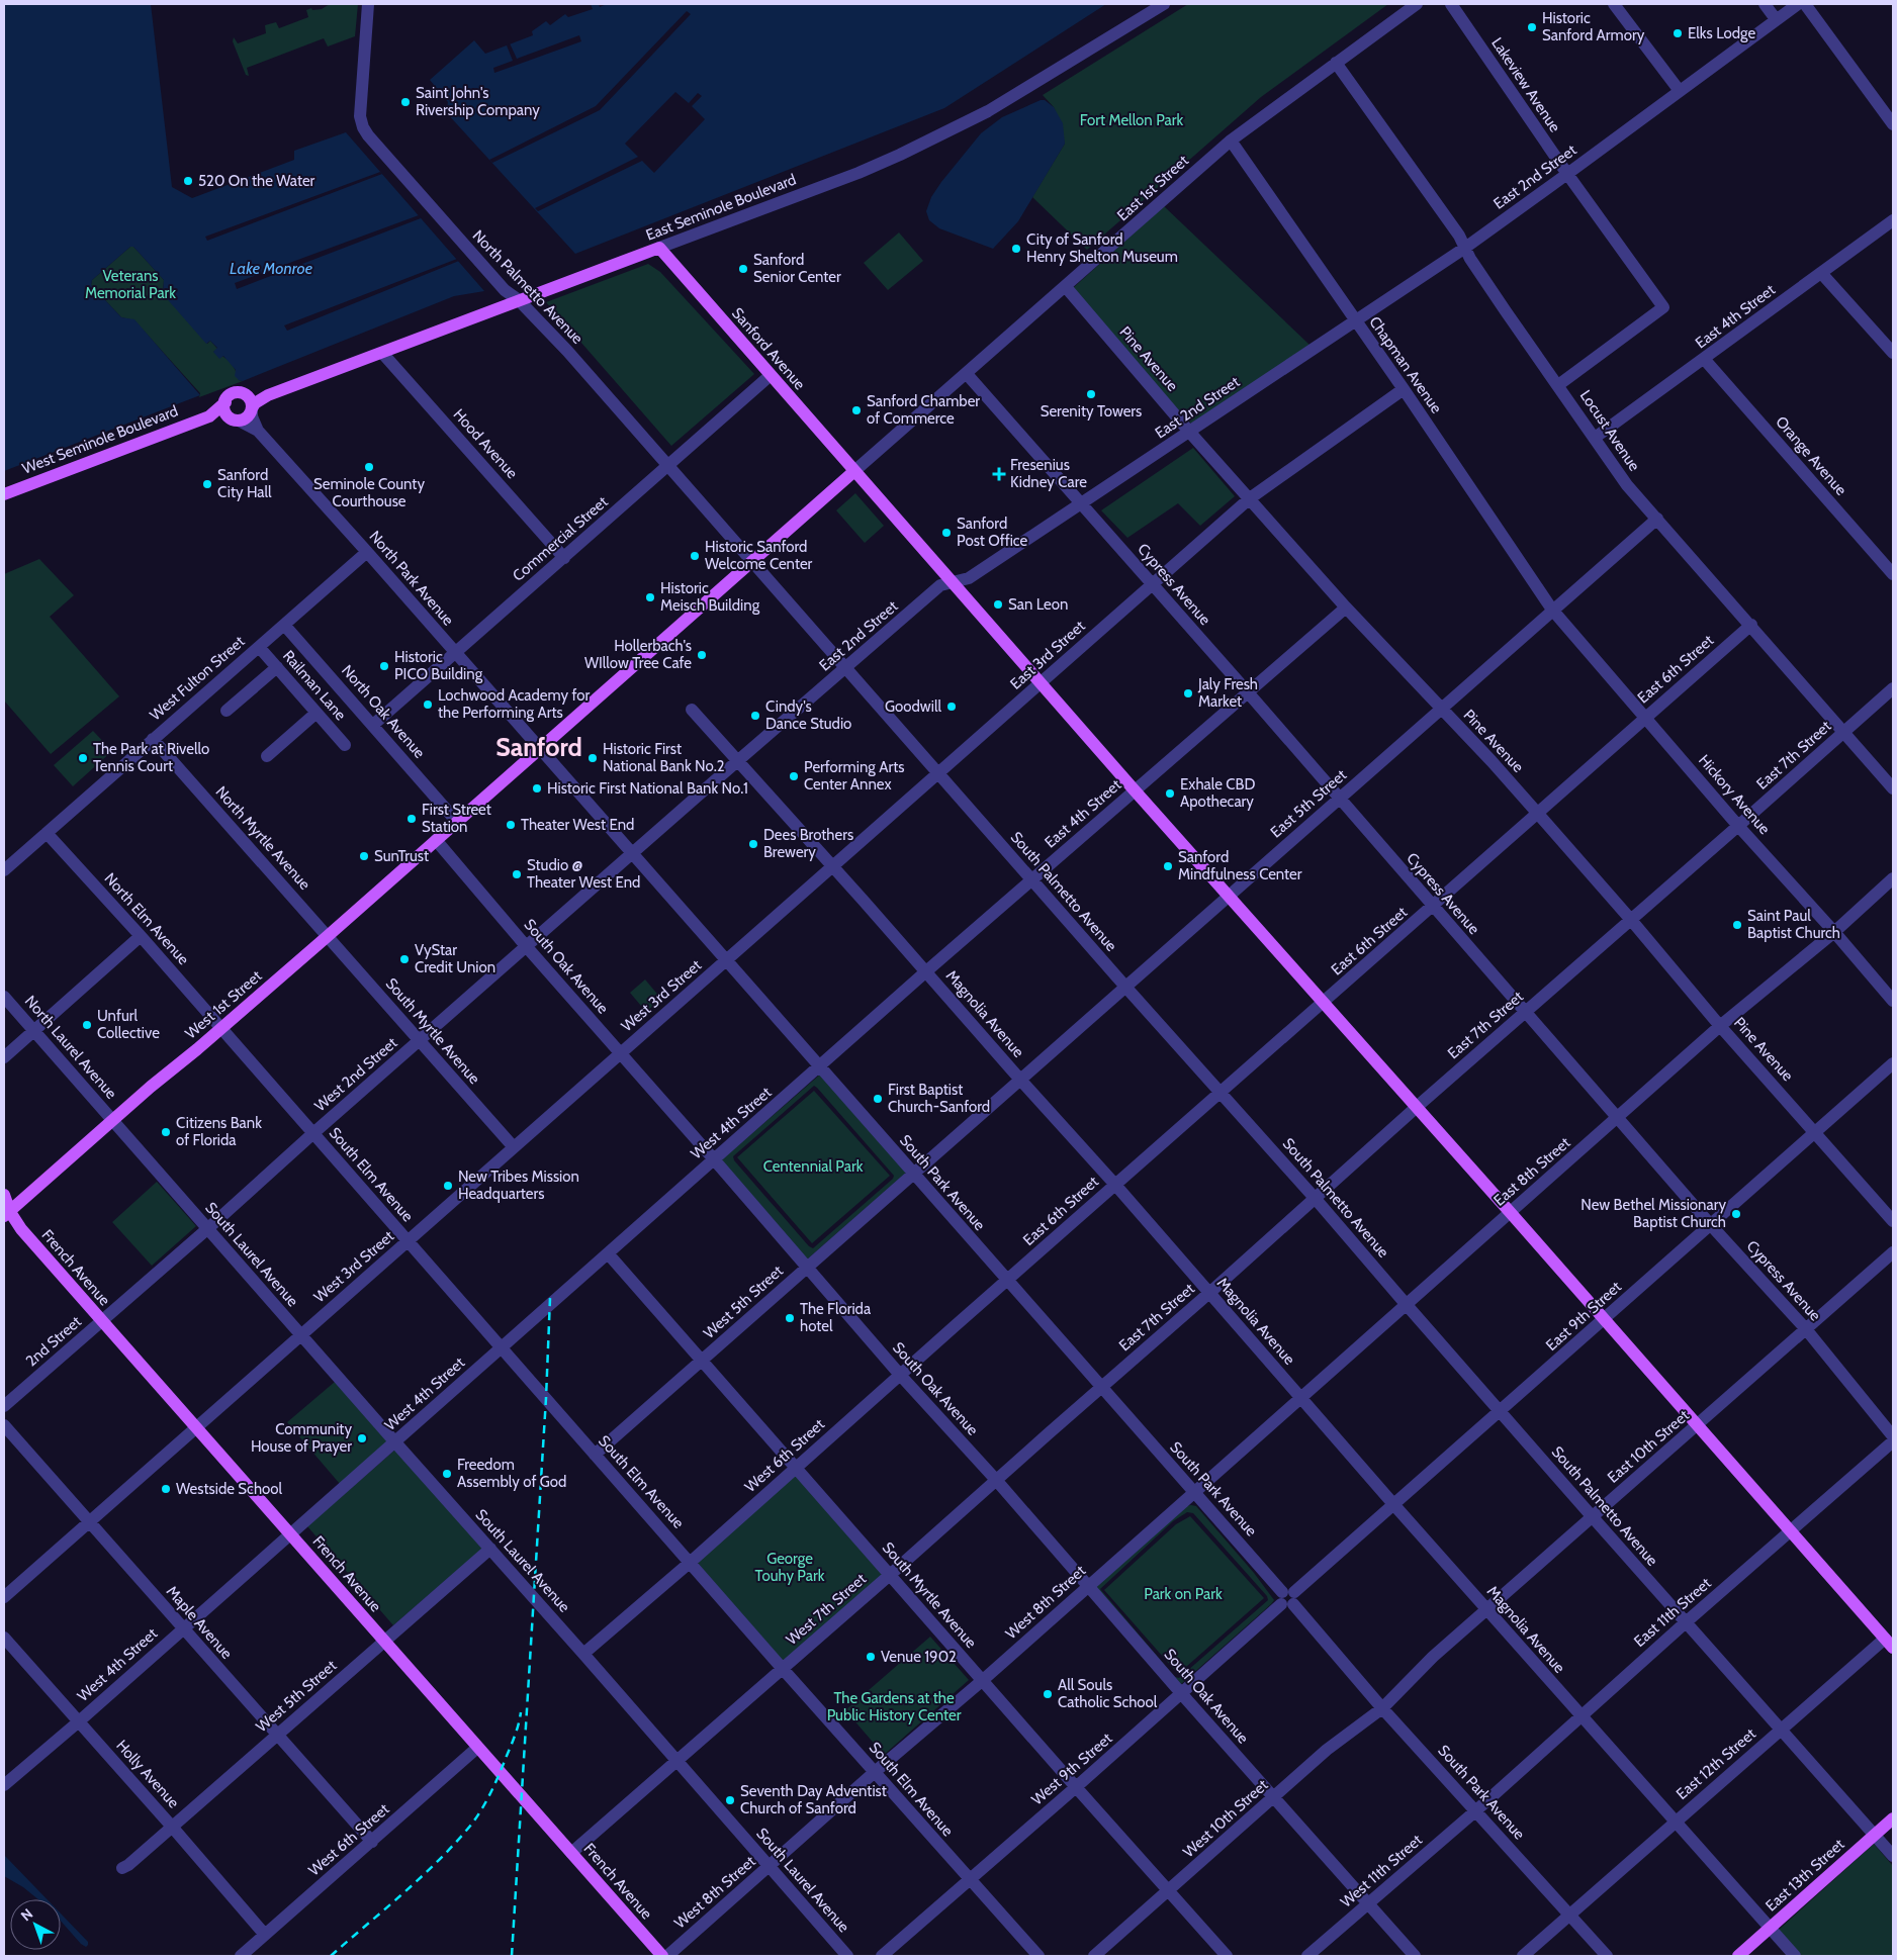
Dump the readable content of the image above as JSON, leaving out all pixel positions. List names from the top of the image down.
{
  "streets": {
    "main road": [
      "East Seminole Boulevard",
      "Sanford Avenue",
      "West Seminole Boulevard",
      "West 1st Street",
      "French Avenue",
      "East 13th Street"
    ],
    "street": [
      "Lakeview Avenue",
      "East 2nd Street",
      "East 1st Street",
      "North Palmetto Avenue",
      "East 4th Street",
      "Pine Avenue",
      "Chapman Avenue",
      "Locust Avenue",
      "Hood Avenue",
      "Orange Avenue",
      "Commercial Street",
      "North Park Avenue",
      "Cypress Avenue",
      "East 3rd Street",
      "East 6th Street",
      "West Fulton Street",
      "Railman Lane",
      "North Oak Avenue",
      "East 7th Street",
      "Hickory Avenue",
      "East 5th Street",
      "North Myrtle Avenue",
      "South Palmetto Avenue",
      "North Elm Avenue",
      "South Oak Avenue",
      "West 3rd Street",
      "Magnolia Avenue",
      "South Myrtle Avenue",
      "North Laurel Avenue",
      "West 2nd Street",
      "West 4th Street",
      "East 8th Street",
      "South Elm Avenue",
      "South Park Avenue",
      "South Laurel Avenue",
      "West 5th Street",
      "East 9th Street",
      "2nd Street",
      "East 10th Street",
      "West 6th Street",
      "West 8th Street",
      "West 7th Street",
      "East 11th Street",
      "Maple Avenue",
      "East 12th Street",
      "West 9th Street",
      "Holly Avenue",
      "West 10th Street",
      "West 11th Street"
    ]
  },
  "crossings": [
    ["Lakeview Avenue", "East 2nd Street"],
    ["Lakeview Avenue", "Locust Avenue"],
    ["East 2nd Street", "Sanford Avenue"],
    ["East 2nd Street", "Pine Avenue"],
    ["East 2nd Street", "Chapman Avenue"],
    ["East 2nd Street", "Locust Avenue"],
    ["East 2nd Street", "Cypress Avenue"],
    ["East 2nd Street", "South Palmetto Avenue"],
    ["East 2nd Street", "Magnolia Avenue"],
    ["East 2nd Street", "West 2nd Street"],
    ["East 2nd Street", "South Park Avenue"],
    ["East 1st Street", "Sanford Avenue"],
    ["East 1st Street", "Pine Avenue"],
    ["East 1st Street", "Chapman Avenue"],
    ["East 1st Street", "Locust Avenue"],
    ["East 1st Street", "Cypress Avenue"],
    ["East 1st Street", "West 1st Street"],
    ["East Seminole Boulevard", "North Palmetto Avenue"],
    ["East Seminole Boulevard", "Sanford Avenue"],
    ["East Seminole Boulevard", "West Seminole Boulevard"],
    ["East Seminole Boulevard", "Hood Avenue"],
    ["North Palmetto Avenue", "Commercial Street"],
    ["North Palmetto Avenue", "South Palmetto Avenue"],
    ["North Palmetto Avenue", "West 1st Street"],
    ["East 4th Street", "Sanford Avenue"],
    ["East 4th Street", "Pine Avenue"],
    ["East 4th Street", "Locust Avenue"],
    ["East 4th Street", "Orange Avenue"],
    ["East 4th Street", "Cypress Avenue"],
    ["East 4th Street", "South Palmetto Avenue"],
    ["East 4th Street", "Magnolia Avenue"],
    ["East 4th Street", "West 4th Street"],
    ["East 4th Street", "South Park Avenue"],
    ["Sanford Avenue", "Commercial Street"],
    ["Sanford Avenue", "East 3rd Street"],
    ["Sanford Avenue", "East 6th Street"],
    ["Sanford Avenue", "East 7th Street"],
    ["Sanford Avenue", "East 5th Street"],
    ["Sanford Avenue", "West 1st Street"],
    ["Sanford Avenue", "East 8th Street"],
    ["Sanford Avenue", "East 9th Street"],
    ["Sanford Avenue", "East 10th Street"],
    ["Sanford Avenue", "East 11th Street"],
    ["Sanford Avenue", "East 12th Street"],
    ["Pine Avenue", "East 3rd Street"],
    ["Pine Avenue", "East 6th Street"],
    ["Pine Avenue", "East 7th Street"],
    ["Pine Avenue", "East 5th Street"],
    ["Pine Avenue", "East 8th Street"],
    ["Pine Avenue", "East 9th Street"],
    ["Chapman Avenue", "East 3rd Street"],
    ["Chapman Avenue", "Hickory Avenue"],
    ["Chapman Avenue", "East 5th Street"],
    ["Locust Avenue", "East 6th Street"],
    ["Locust Avenue", "East 7th Street"],
    ["Locust Avenue", "East 5th Street"],
    ["Hood Avenue", "Commercial Street"],
    ["Commercial Street", "North Park Avenue"],
    ["Commercial Street", "North Oak Avenue"],
    ["North Park Avenue", "West Fulton Street"],
    ["North Park Avenue", "West 1st Street"],
    ["North Park Avenue", "South Park Avenue"],
    ["Cypress Avenue", "East 3rd Street"],
    ["Cypress Avenue", "East 6th Street"],
    ["Cypress Avenue", "East 7th Street"],
    ["Cypress Avenue", "East 5th Street"],
    ["Cypress Avenue", "East 8th Street"],
    ["Cypress Avenue", "East 9th Street"],
    ["Cypress Avenue", "East 10th Street"],
    ["East 3rd Street", "South Palmetto Avenue"],
    ["East 3rd Street", "West 3rd Street"],
    ["East 3rd Street", "Magnolia Avenue"],
    ["East 3rd Street", "South Park Avenue"],
    ["East 6th Street", "Hickory Avenue"],
    ["East 6th Street", "South Palmetto Avenue"],
    ["East 6th Street", "Magnolia Avenue"],
    ["East 6th Street", "South Park Avenue"],
    ["East 6th Street", "West 6th Street"],
    ["West Fulton Street", "Railman Lane"],
    ["West Fulton Street", "North Oak Avenue"],
    ["West Fulton Street", "North Myrtle Avenue"],
    ["West Fulton Street", "North Elm Avenue"],
    ["North Oak Avenue", "West 1st Street"],
    ["East 7th Street", "Hickory Avenue"],
    ["East 7th Street", "South Palmetto Avenue"],
    ["East 7th Street", "Magnolia Avenue"],
    ["East 7th Street", "South Park Avenue"],
    ["East 7th Street", "West 7th Street"],
    ["Hickory Avenue", "East 5th Street"],
    ["Hickory Avenue", "East 8th Street"],
    ["East 5th Street", "South Palmetto Avenue"],
    ["East 5th Street", "Magnolia Avenue"],
    ["East 5th Street", "South Park Avenue"],
    ["East 5th Street", "West 5th Street"],
    ["North Myrtle Avenue", "West 1st Street"],
    ["North Myrtle Avenue", "South Myrtle Avenue"],
    ["South Palmetto Avenue", "West 1st Street"],
    ["South Palmetto Avenue", "East 8th Street"],
    ["South Palmetto Avenue", "East 9th Street"],
    ["South Palmetto Avenue", "East 10th Street"],
    ["South Palmetto Avenue", "East 11th Street"],
    ["South Palmetto Avenue", "East 12th Street"],
    ["South Palmetto Avenue", "East 13th Street"],
    ["North Elm Avenue", "West 1st Street"],
    ["North Elm Avenue", "South Elm Avenue"],
    ["South Oak Avenue", "West 3rd Street"],
    ["South Oak Avenue", "West 1st Street"],
    ["South Oak Avenue", "West 2nd Street"],
    ["South Oak Avenue", "West 4th Street"],
    ["South Oak Avenue", "West 5th Street"],
    ["South Oak Avenue", "West 6th Street"],
    ["South Oak Avenue", "West 8th Street"],
    ["South Oak Avenue", "West 7th Street"],
    ["South Oak Avenue", "West 9th Street"],
    ["South Oak Avenue", "West 10th Street"],
    ["South Oak Avenue", "West 11th Street"],
    ["West 3rd Street", "South Myrtle Avenue"],
    ["West 3rd Street", "South Elm Avenue"],
    ["West 3rd Street", "South Park Avenue"],
    ["West 3rd Street", "South Laurel Avenue"],
    ["West 3rd Street", "French Avenue"],
    ["West 3rd Street", "Maple Avenue"],
    ["West 1st Street", "South Myrtle Avenue"],
    ["West 1st Street", "North Laurel Avenue"],
    ["West 1st Street", "South Elm Avenue"],
    ["West 1st Street", "South Park Avenue"],
    ["West 1st Street", "South Laurel Avenue"],
    ["West 1st Street", "French Avenue"],
    ["Magnolia Avenue", "East 8th Street"],
    ["Magnolia Avenue", "East 9th Street"],
    ["Magnolia Avenue", "East 10th Street"],
    ["Magnolia Avenue", "East 11th Street"],
    ["Magnolia Avenue", "East 12th Street"],
    ["Magnolia Avenue", "East 13th Street"],
    ["South Myrtle Avenue", "West 2nd Street"],
    ["South Myrtle Avenue", "West 4th Street"],
    ["South Myrtle Avenue", "West 5th Street"],
    ["South Myrtle Avenue", "West 6th Street"],
    ["South Myrtle Avenue", "West 8th Street"],
    ["South Myrtle Avenue", "West 7th Street"],
    ["South Myrtle Avenue", "West 9th Street"],
    ["South Myrtle Avenue", "West 10th Street"],
    ["North Laurel Avenue", "South Laurel Avenue"],
    ["West 2nd Street", "South Elm Avenue"],
    ["West 2nd Street", "South Park Avenue"],
    ["West 2nd Street", "South Laurel Avenue"],
    ["West 2nd Street", "French Avenue"],
    ["West 2nd Street", "2nd Street"],
    ["West 4th Street", "South Elm Avenue"],
    ["West 4th Street", "South Park Avenue"],
    ["West 4th Street", "South Laurel Avenue"],
    ["West 4th Street", "French Avenue"],
    ["West 4th Street", "Maple Avenue"],
    ["West 4th Street", "Holly Avenue"],
    ["East 8th Street", "South Park Avenue"],
    ["East 8th Street", "West 8th Street"],
    ["South Elm Avenue", "West 5th Street"],
    ["South Elm Avenue", "West 6th Street"],
    ["South Elm Avenue", "West 8th Street"],
    ["South Elm Avenue", "West 7th Street"],
    ["South Elm Avenue", "West 9th Street"],
    ["South Park Avenue", "West 5th Street"],
    ["South Park Avenue", "East 9th Street"],
    ["South Park Avenue", "East 10th Street"],
    ["South Park Avenue", "West 6th Street"],
    ["South Park Avenue", "West 8th Street"],
    ["South Park Avenue", "West 7th Street"],
    ["South Park Avenue", "East 11th Street"],
    ["South Park Avenue", "East 12th Street"],
    ["South Park Avenue", "West 9th Street"],
    ["South Park Avenue", "West 10th Street"],
    ["South Park Avenue", "West 11th Street"],
    ["South Laurel Avenue", "West 5th Street"],
    ["South Laurel Avenue", "West 6th Street"],
    ["South Laurel Avenue", "West 8th Street"],
    ["South Laurel Avenue", "West 7th Street"],
    ["French Avenue", "West 5th Street"],
    ["French Avenue", "2nd Street"],
    ["French Avenue", "West 6th Street"],
    ["French Avenue", "West 7th Street"],
    ["West 5th Street", "Maple Avenue"],
    ["West 5th Street", "Holly Avenue"],
    ["East 9th Street", "West 9th Street"],
    ["East 10th Street", "West 10th Street"],
    ["West 6th Street", "Maple Avenue"],
    ["West 6th Street", "Holly Avenue"],
    ["East 11th Street", "West 11th Street"]
  ],
  "districts": ["Sanford"],
  "water": ["Lake Monroe"],
  "parks": [
    "Fort Mellon Park",
    "Veterans Memorial Park",
    "Centennial Park",
    "George Touhy Park",
    "Park on Park",
    "The Gardens at the Public History Center"
  ],
  "places": {
    "other": [
      "Historic Sanford Armory",
      "Elks Lodge",
      "Saint John's Rivership Company",
      "520 On the Water",
      "City of Sanford Henry Shelton Museum",
      "Sanford Senior Center",
      "Serenity Towers",
      "Sanford Chamber of Commerce",
      "Seminole County Courthouse",
      "Sanford City Hall",
      "Sanford Post Office",
      "Historic Sanford Welcome Center",
      "Historic Meisch Building",
      "San Leon",
      "Hollerbach's WIllow Tree Cafe",
      "Historic PICO Building",
      "Jaly Fresh Market",
      "Lochwood Academy for the Performing Arts",
      "Goodwill",
      "Cindy's Dance Studio",
      "The Park at Rivello Tennis Court",
      "Historic First National Bank No.2",
      "Performing Arts Center Annex",
      "Historic First National Bank No.1",
      "Exhale CBD Apothecary",
      "First Street Station",
      "Theater West End",
      "Dees Brothers Brewery",
      "SunTrust",
      "Sanford Mindfulness Center",
      "Studio @ Theater West End",
      "Saint Paul Baptist Church",
      "VyStar Credit Union",
      "Unfurl Collective",
      "First Baptist Church-Sanford",
      "Citizens Bank of Florida",
      "New Tribes Mission Headquarters",
      "New Bethel Missionary Baptist Church",
      "The Florida hotel",
      "Community House of Prayer",
      "Freedom Assembly of God",
      "Westside School",
      "Venue 1902",
      "All Souls Catholic School",
      "Seventh Day Adventist Church of Sanford"
    ],
    "health": ["Fresenius Kidney Care"]
  },
  "north": "top left"
}
